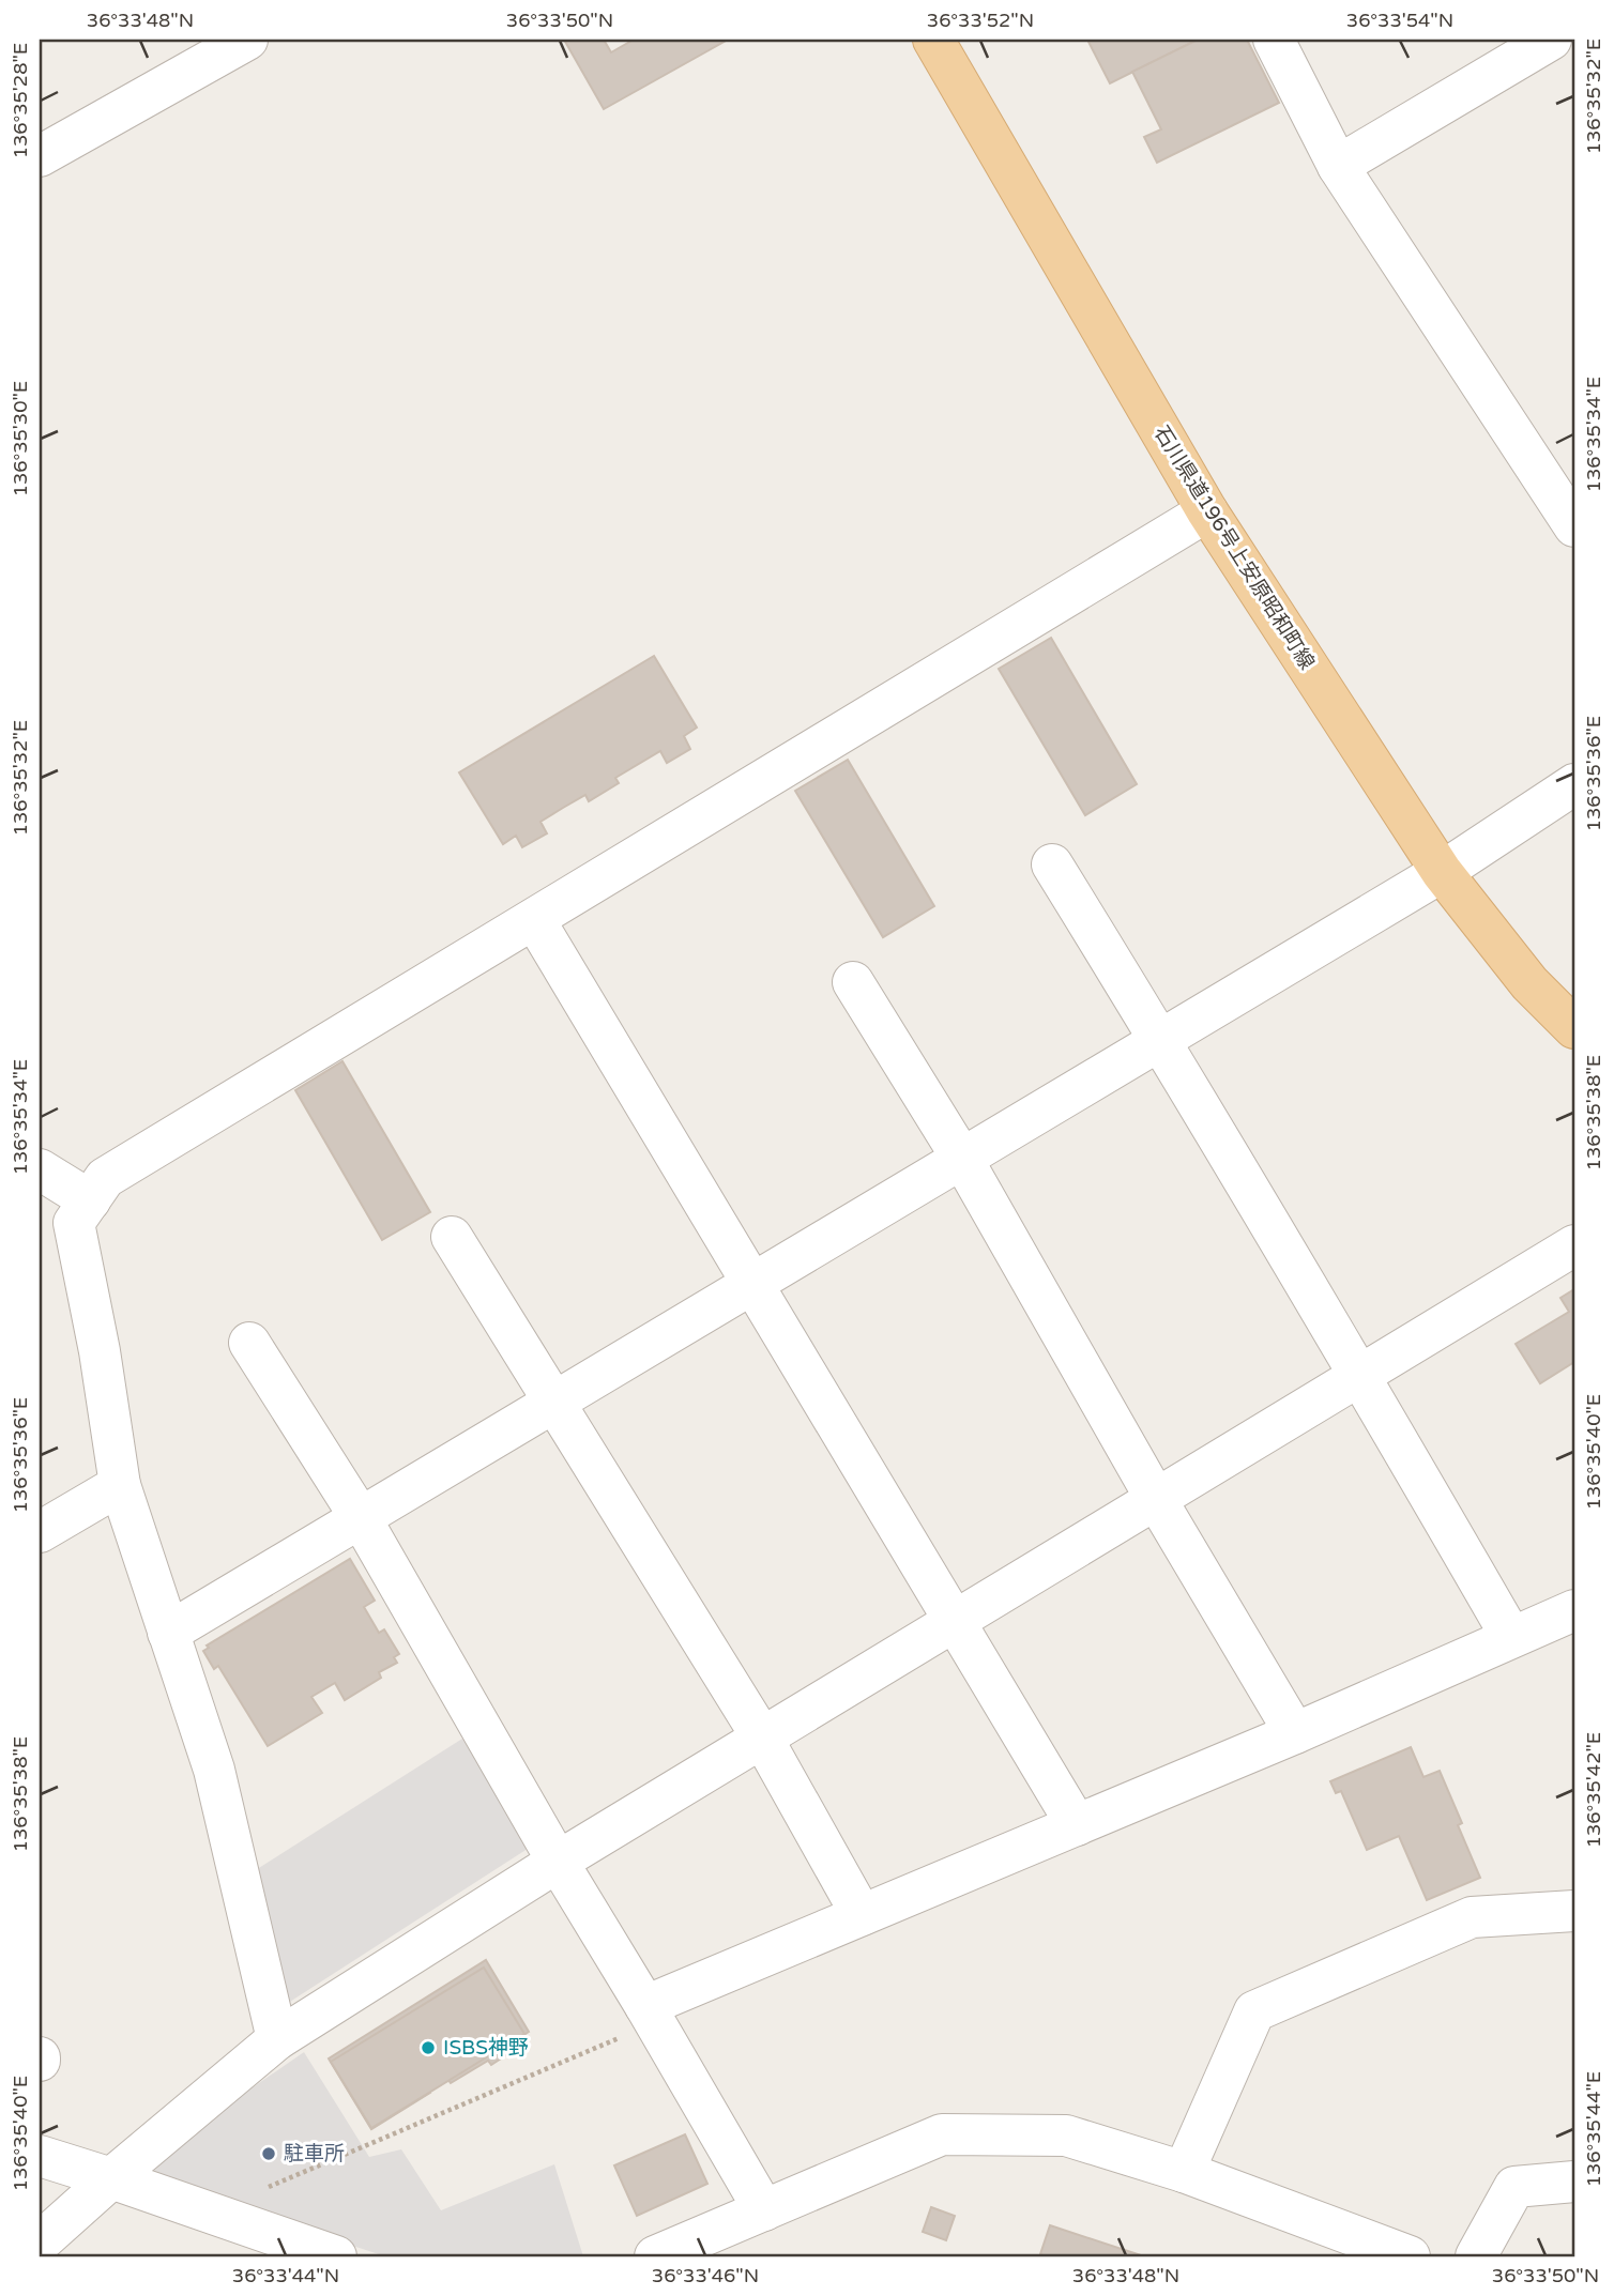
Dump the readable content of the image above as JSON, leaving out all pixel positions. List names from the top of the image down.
{
  "streets": {
    "main road": ["石川県道196号上安原昭和町線"]
  },
  "places": ["ISBS神野", "駐車所"],
  "coordinates": [
    "36°33'48\"N",
    "36°33'50\"N",
    "36°33'52\"N",
    "36°33'54\"N",
    "136°35'32\"E",
    "136°35'28\"E",
    "136°35'34\"E",
    "136°35'30\"E",
    "136°35'36\"E",
    "136°35'38\"E",
    "136°35'40\"E",
    "136°35'42\"E",
    "136°35'44\"E",
    "36°33'44\"N",
    "36°33'46\"N"
  ]
}
